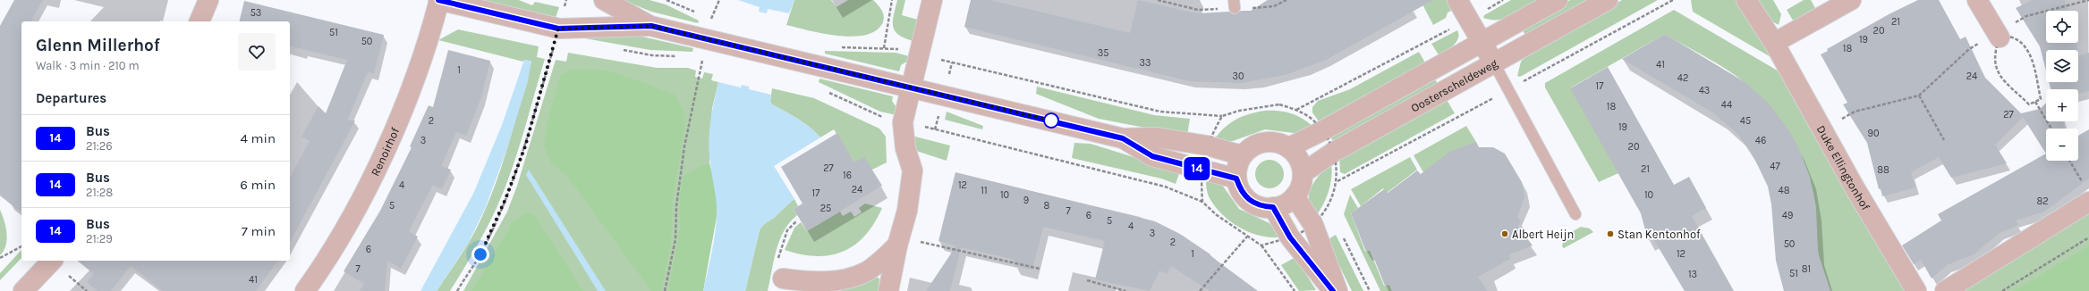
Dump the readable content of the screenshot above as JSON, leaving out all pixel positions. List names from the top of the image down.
{
  "streets": {
    "street": ["Oosterscheldeweg", "Renoirhof", "Duke Ellingtonhof"]
  },
  "places": ["Albert Heijn", "Stan Kentonhof"],
  "lines": ["bus line 14"],
  "house_numbers": [
    "53",
    "21",
    "20",
    "51",
    "19",
    "50",
    "18",
    "35",
    "33",
    "41",
    "1",
    "30",
    "24",
    "42",
    "17",
    "43",
    "44",
    "18",
    "27",
    "2",
    "45",
    "19",
    "90",
    "3",
    "46",
    "20",
    "47",
    "27",
    "21",
    "88",
    "16",
    "4",
    "12",
    "24",
    "11",
    "48",
    "17",
    "10",
    "10",
    "9",
    "82",
    "5",
    "8",
    "25",
    "7",
    "6",
    "49",
    "5",
    "4",
    "3",
    "2",
    "50",
    "6",
    "1",
    "12",
    "7",
    "81",
    "51",
    "13",
    "41"
  ],
  "page": {
    "on_map": "14",
    "map_buttons": ["+", "−"],
    "heading": [
      ["Glenn Millerhof", "Walk · 3 min · 210 m"],
      "Departures"
    ],
    "list": [
      {
        "mark": "14",
        "name": "Bus",
        "note": "21:26",
        "value": "4 min"
      },
      {
        "mark": "14",
        "name": "Bus",
        "note": "21:28",
        "value": "6 min"
      },
      {
        "mark": "14",
        "name": "Bus",
        "note": "21:29",
        "value": "7 min"
      }
    ]
  }
}
